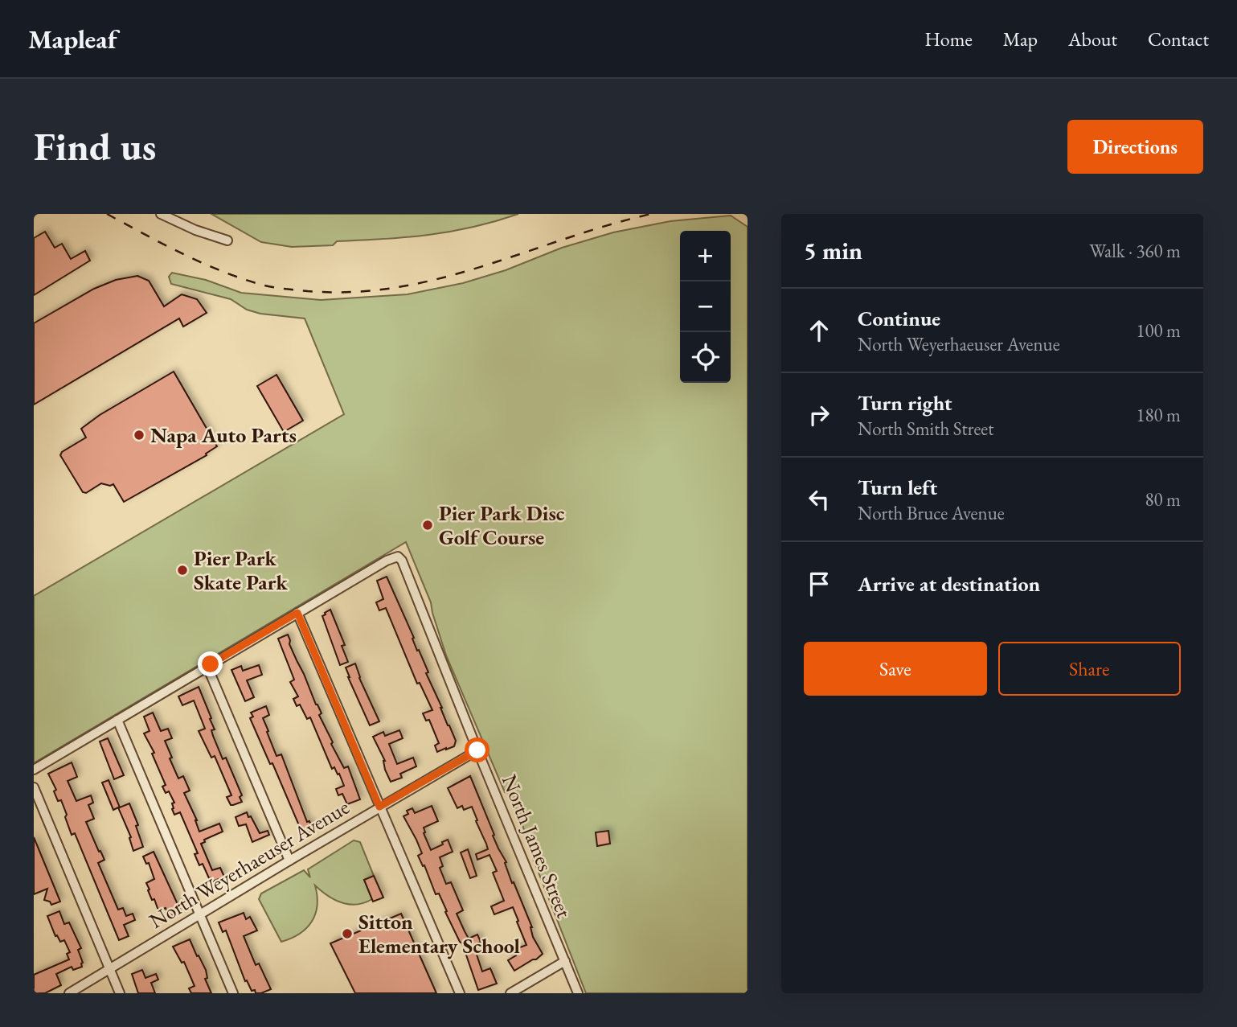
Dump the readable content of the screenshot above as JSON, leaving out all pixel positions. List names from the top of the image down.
{
  "streets": {
    "street": ["North James Street", "North Weyerhaeuser Avenue"]
  },
  "crossings": [
    ["North James Street", "North Weyerhaeuser Avenue"]
  ],
  "places": [
    "Napa Auto Parts",
    "Pier Park Disc Golf Course",
    "Pier Park Skate Park",
    "Sitton Elementary School"
  ],
  "page": {
    "header": "Mapleaf",
    "nav": [
      "Home",
      "Map",
      "About",
      "Contact"
    ],
    "buttons": [
      "Directions",
      ["Save", "Share"]
    ],
    "title": "Find us",
    "heading": ["5 min", "Walk · 360 m"],
    "map_buttons": ["+", "−"],
    "list": [
      ["Continue", "North Weyerhaeuser Avenue", "100 m"],
      ["Turn right", "North Smith Street", "180 m"],
      ["Turn left", "North Bruce Avenue", "80 m"],
      "Arrive at destination"
    ]
  }
}
